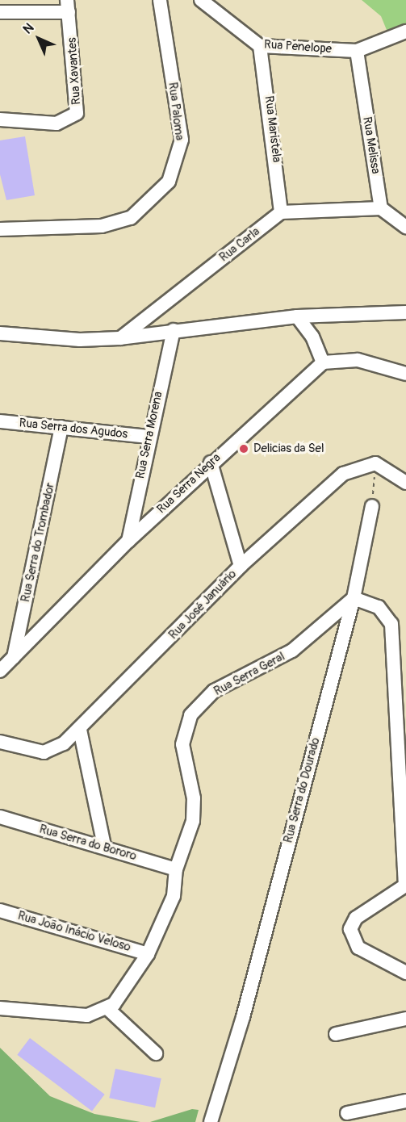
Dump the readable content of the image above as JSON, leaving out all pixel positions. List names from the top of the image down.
{
  "streets": {
    "street": [
      "Rua Penelope",
      "Rua Xavantes",
      "Rua Paloma",
      "Rua Maristela",
      "Rua Melissa",
      "Rua Carla",
      "Rua Serra dos Agudos",
      "Rua Serra Morena",
      "Rua Serra Negra",
      "Rua Serra do Trombador",
      "Rua José Januário",
      "Rua Serra Geral",
      "Rua Serra do Dourado",
      "Rua Serra do Bororo",
      "Rua João Inácio Veloso"
    ]
  },
  "crossings": [
    ["Rua Penelope", "Rua Maristela"],
    ["Rua Penelope", "Rua Melissa"],
    ["Rua Maristela", "Rua Carla"],
    ["Rua Serra dos Agudos", "Rua Serra Morena"],
    ["Rua Serra dos Agudos", "Rua Serra do Trombador"],
    ["Rua Serra Morena", "Rua Serra Negra"],
    ["Rua Serra Negra", "Rua Serra do Trombador"],
    ["Rua Serra Geral", "Rua Serra do Dourado"],
    ["Rua Serra Geral", "Rua Serra do Bororo"],
    ["Rua Serra Geral", "Rua João Inácio Veloso"]
  ],
  "places": ["Delicias da Sel"],
  "north": "top left"
}
